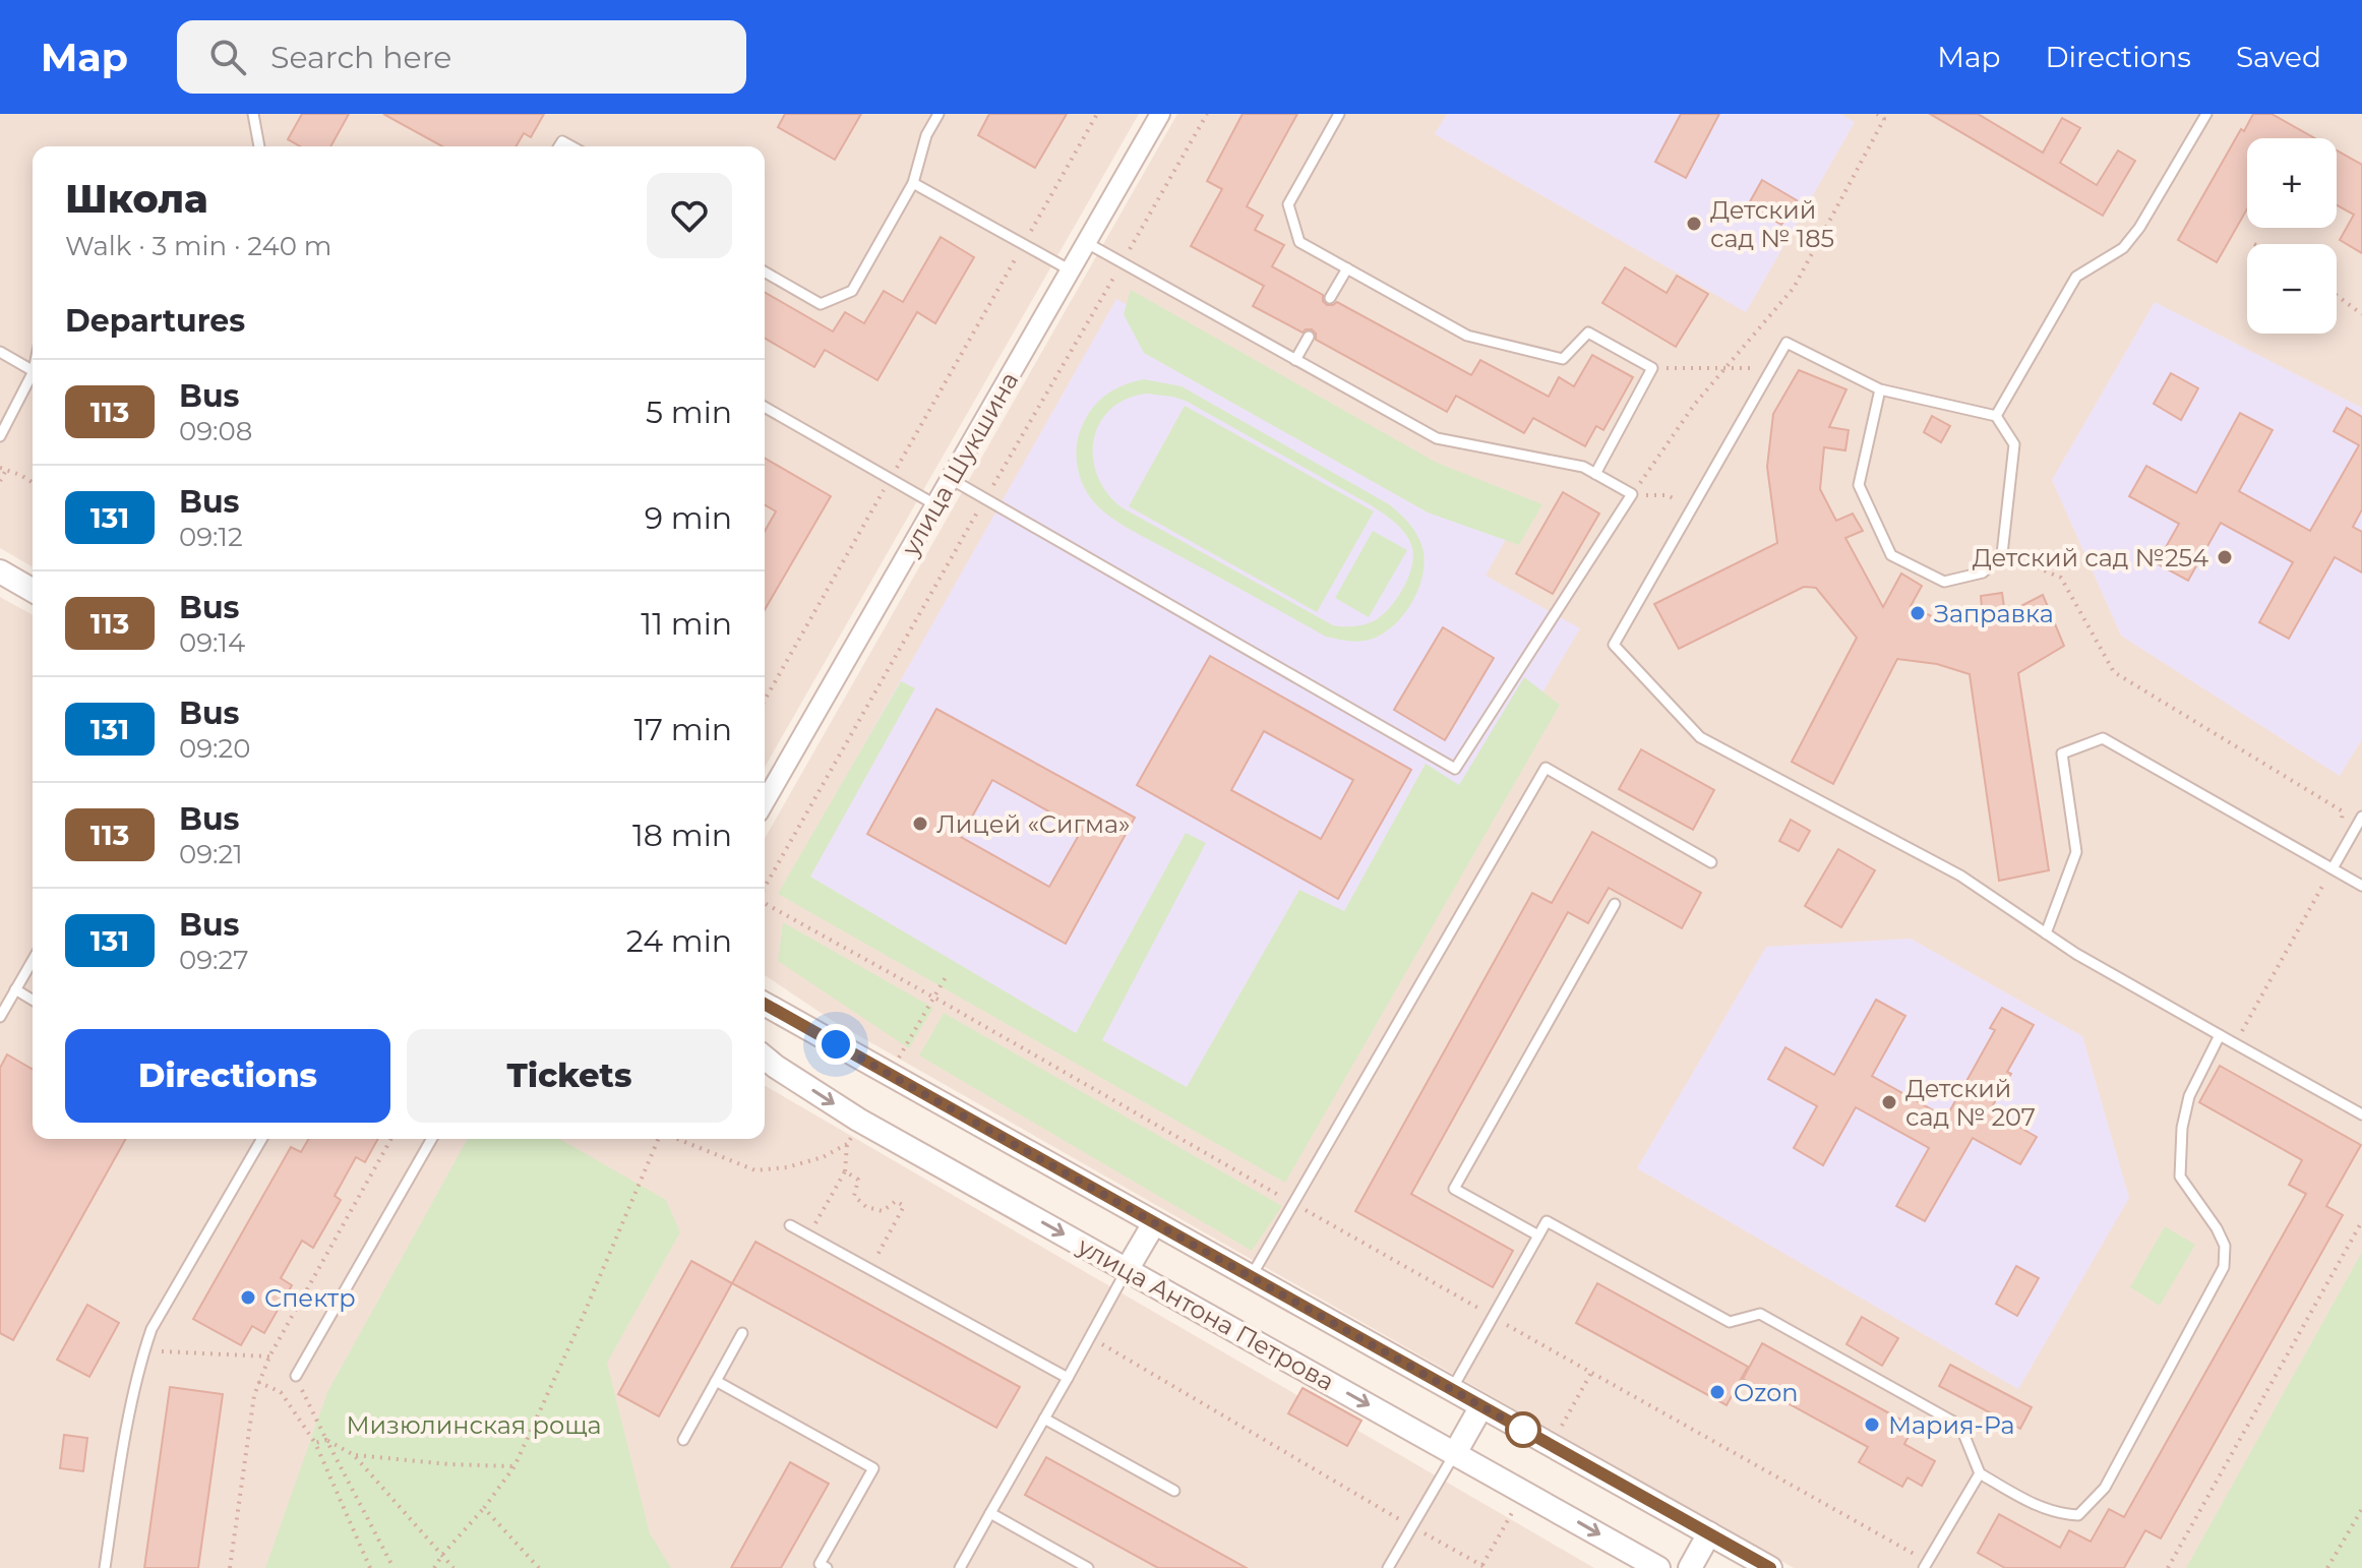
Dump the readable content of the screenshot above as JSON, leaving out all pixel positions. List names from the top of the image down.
{
  "streets": {
    "street": ["улица Шукшина", "улица Антона Петрова"]
  },
  "parks": ["Мизюлинская роща"],
  "places": [
    "Детский сад № 185",
    "Детский сад №254",
    "Заправка",
    "Лицей «Сигма»",
    "Детский сад № 207",
    "Спектр",
    "Ozon",
    "Мария-Ра"
  ],
  "lines": ["bus line 113"],
  "page": {
    "header": "Map",
    "search": "Search here",
    "nav": ["Map", "Directions", "Saved"],
    "map_buttons": ["+", "−"],
    "heading": [
      ["Школа", "Walk · 3 min · 240 m"],
      "Departures"
    ],
    "list": [
      {
        "mark": "113",
        "name": "Bus",
        "note": "09:08",
        "value": "5 min"
      },
      {
        "mark": "131",
        "name": "Bus",
        "note": "09:12",
        "value": "9 min"
      },
      {
        "mark": "113",
        "name": "Bus",
        "note": "09:14",
        "value": "11 min"
      },
      {
        "mark": "131",
        "name": "Bus",
        "note": "09:20",
        "value": "17 min"
      },
      {
        "mark": "113",
        "name": "Bus",
        "note": "09:21",
        "value": "18 min"
      },
      {
        "mark": "131",
        "name": "Bus",
        "note": "09:27",
        "value": "24 min"
      }
    ],
    "buttons": ["Directions", "Tickets"]
  }
}
